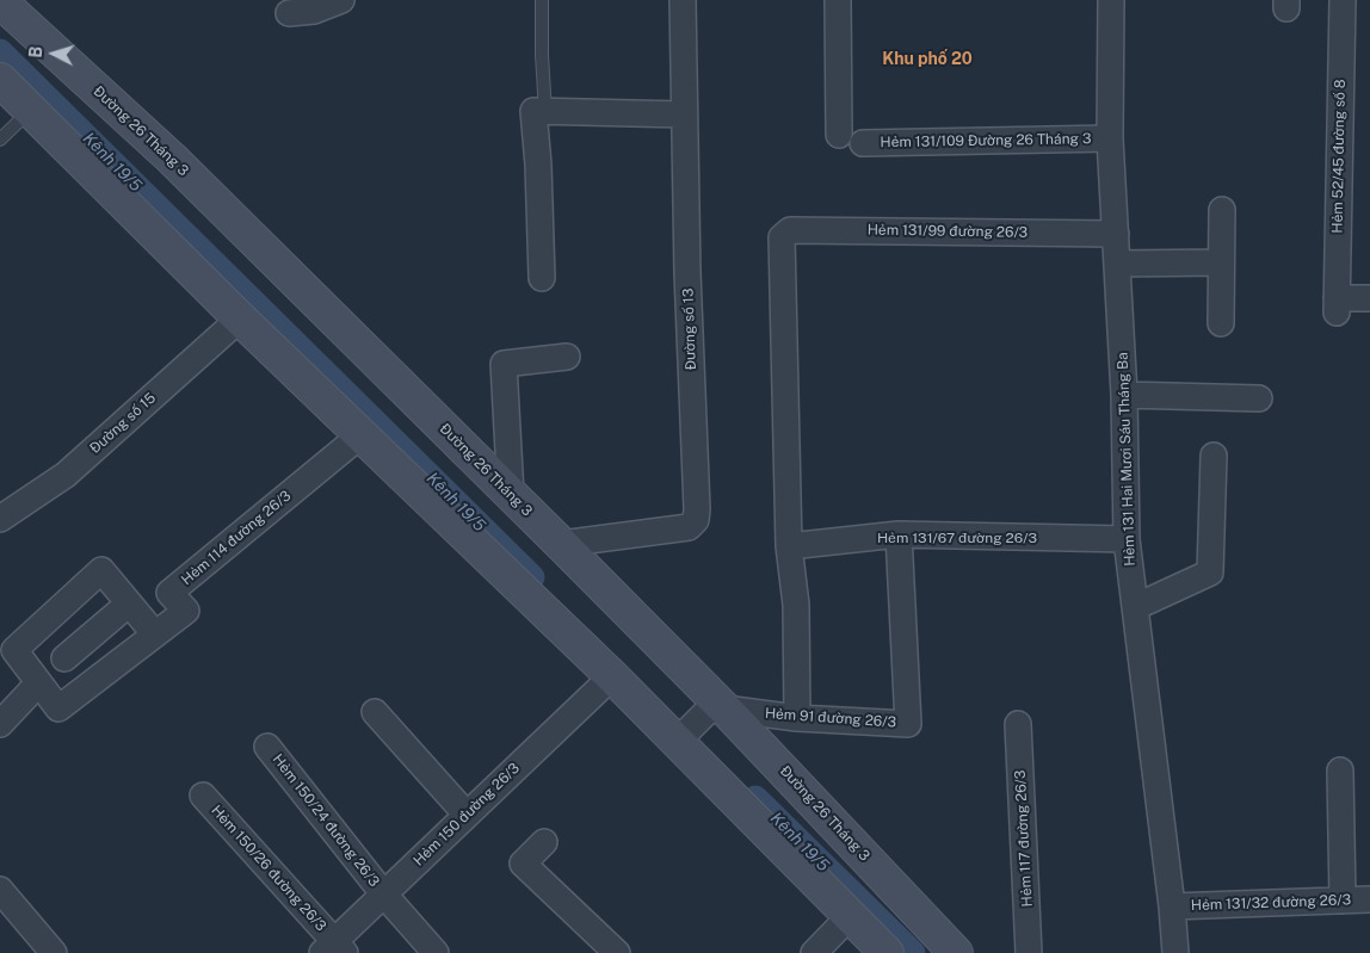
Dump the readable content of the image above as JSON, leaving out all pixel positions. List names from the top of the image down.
{
  "streets": {
    "street": [
      "Đường 26 Tháng 3",
      "Hẻm 131/109 Đường 26 Tháng 3",
      "Hẻm 52/45 đường số 8",
      "Hẻm 131/99 đường 26/3",
      "Đường số 13",
      "Đường số 15",
      "Hẻm 131 Hai Mươi Sáu Tháng Ba",
      "Hẻm 114 đường 26/3",
      "Hẻm 131/67 đường 26/3",
      "Hẻm 91 đường 26/3",
      "Hẻm 150 đường 26/3",
      "Hẻm 150/24 đường 26/3",
      "Hẻm 117 đường 26/3",
      "Hẻm 150/26 đường 26/3",
      "Hẻm 131/32 đường 26/3"
    ]
  },
  "crossings": [
    ["Đường 26 Tháng 3", "Đường số 13"],
    ["Đường 26 Tháng 3", "Hẻm 91 đường 26/3"],
    ["Hẻm 131/109 Đường 26 Tháng 3", "Hẻm 131 Hai Mươi Sáu Tháng Ba"],
    ["Hẻm 131/99 đường 26/3", "Hẻm 131 Hai Mươi Sáu Tháng Ba"],
    ["Hẻm 131/99 đường 26/3", "Hẻm 131/67 đường 26/3"],
    ["Hẻm 131 Hai Mươi Sáu Tháng Ba", "Hẻm 131/67 đường 26/3"],
    ["Hẻm 131 Hai Mươi Sáu Tháng Ba", "Hẻm 131/32 đường 26/3"],
    ["Hẻm 131/67 đường 26/3", "Hẻm 91 đường 26/3"],
    ["Hẻm 150 đường 26/3", "Hẻm 150/24 đường 26/3"],
    ["Hẻm 150 đường 26/3", "Hẻm 150/26 đường 26/3"]
  ],
  "districts": ["Khu phố 20"],
  "water": ["Kênh 19/5"],
  "north": "left"
}
